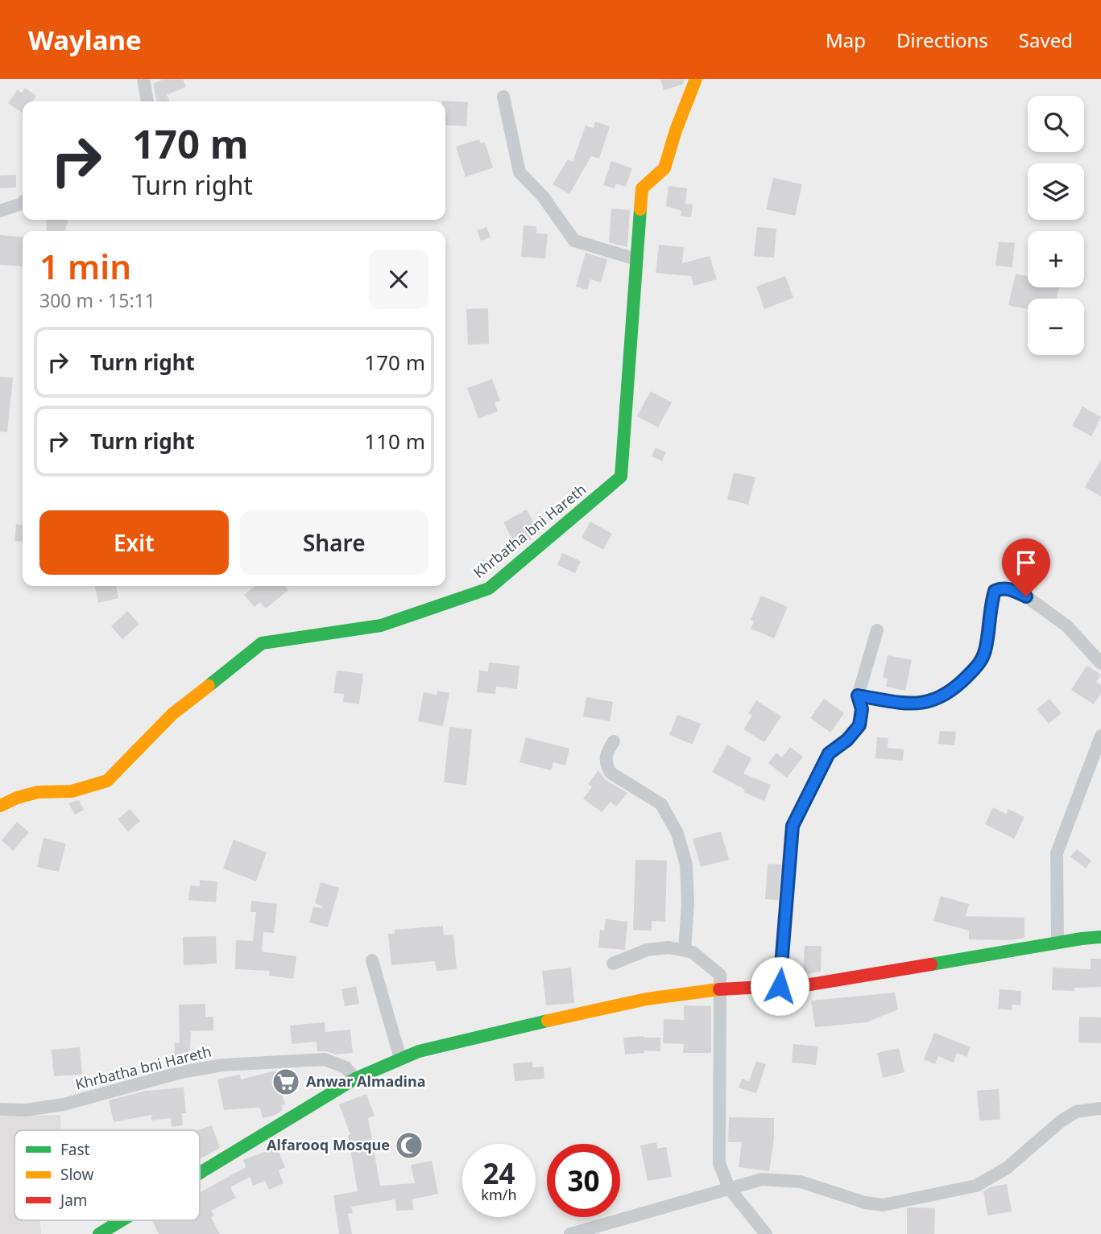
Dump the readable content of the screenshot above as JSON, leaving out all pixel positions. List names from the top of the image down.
{
  "streets": {
    "street": ["Khrbatha bni Hareth"]
  },
  "places": {
    "supermarket": ["Anwar Almadina"],
    "mosque": ["Alfarooq Mosque"]
  },
  "legend": ["Fast", "Slow", "Jam"],
  "page": {
    "header": "Waylane",
    "nav": ["Map", "Directions", "Saved"],
    "map_buttons": ["+", "−"],
    "turn": ["170 m", "Turn right"],
    "heading": ["1 min", "300 m · 15:11"],
    "list": [
      {
        "name": "Turn right",
        "value": "170 m"
      },
      {
        "name": "Turn right",
        "value": "110 m"
      }
    ],
    "buttons": ["Exit", "Share"],
    "speed": "24 km/h",
    "limit": "30"
  }
}
